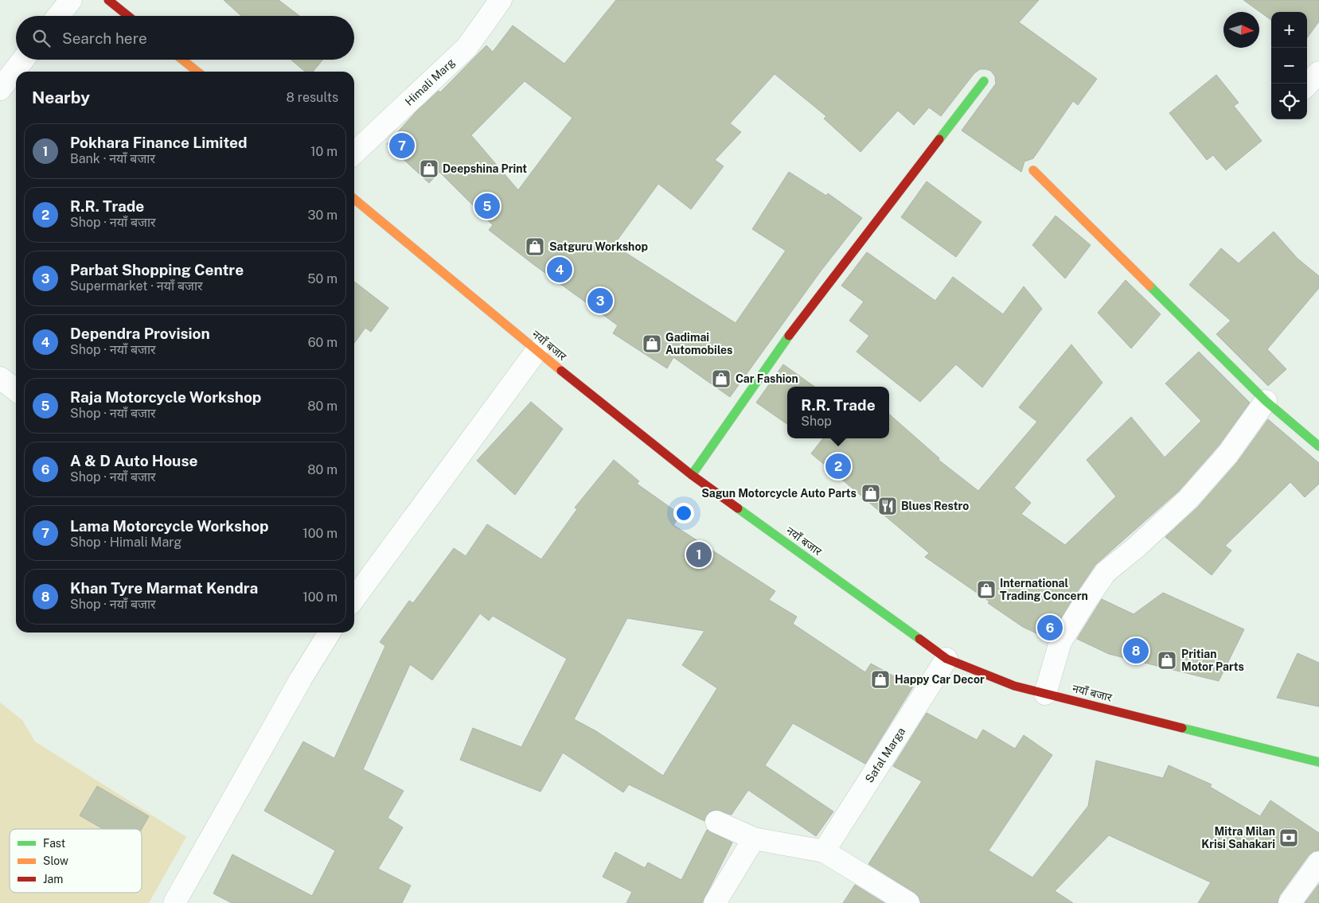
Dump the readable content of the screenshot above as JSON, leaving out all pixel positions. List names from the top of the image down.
{
  "streets": {
    "main road": ["नयाँ बजार"],
    "street": ["Himali Marg", "Safal Marga"]
  },
  "crossings": [
    ["नयाँ बजार", "Safal Marga"]
  ],
  "places": {
    "shop": [
      "Deepshina Print",
      "Satguru Workshop",
      "Gadimai Automobiles",
      "Car Fashion",
      "Sagun Motorcycle Auto Parts",
      "International Trading Concern",
      "Pritian Motor Parts",
      "Happy Car Decor"
    ],
    "restaurant": ["Blues Restro"],
    "bank": ["Mitra Milan Krisi Sahakari"]
  },
  "legend": ["Fast", "Slow", "Jam"],
  "north": "right",
  "page": {
    "map_buttons": ["+", "−"],
    "search": "Search here",
    "heading": ["Nearby", "8 results"],
    "list": [
      {
        "mark": "1",
        "name": "Pokhara Finance Limited",
        "note": "Bank · नयाँ बजार",
        "value": "10 m"
      },
      {
        "mark": "2",
        "name": "R.R. Trade",
        "note": "Shop · नयाँ बजार",
        "value": "30 m"
      },
      {
        "mark": "3",
        "name": "Parbat Shopping Centre",
        "note": "Supermarket · नयाँ बजार",
        "value": "50 m"
      },
      {
        "mark": "4",
        "name": "Dependra Provision",
        "note": "Shop · नयाँ बजार",
        "value": "60 m"
      },
      {
        "mark": "5",
        "name": "Raja Motorcycle Workshop",
        "note": "Shop · नयाँ बजार",
        "value": "80 m"
      },
      {
        "mark": "6",
        "name": "A & D Auto House",
        "note": "Shop · नयाँ बजार",
        "value": "80 m"
      },
      {
        "mark": "7",
        "name": "Lama Motorcycle Workshop",
        "note": "Shop · Himali Marg",
        "value": "100 m"
      },
      {
        "mark": "8",
        "name": "Khan Tyre Marmat Kendra",
        "note": "Shop · नयाँ बजार",
        "value": "100 m"
      }
    ],
    "pins": [
      "7",
      "5",
      "4",
      "3",
      "2",
      "1",
      "6",
      "8"
    ],
    "popup": ["R.R. Trade", "Shop"]
  }
}
